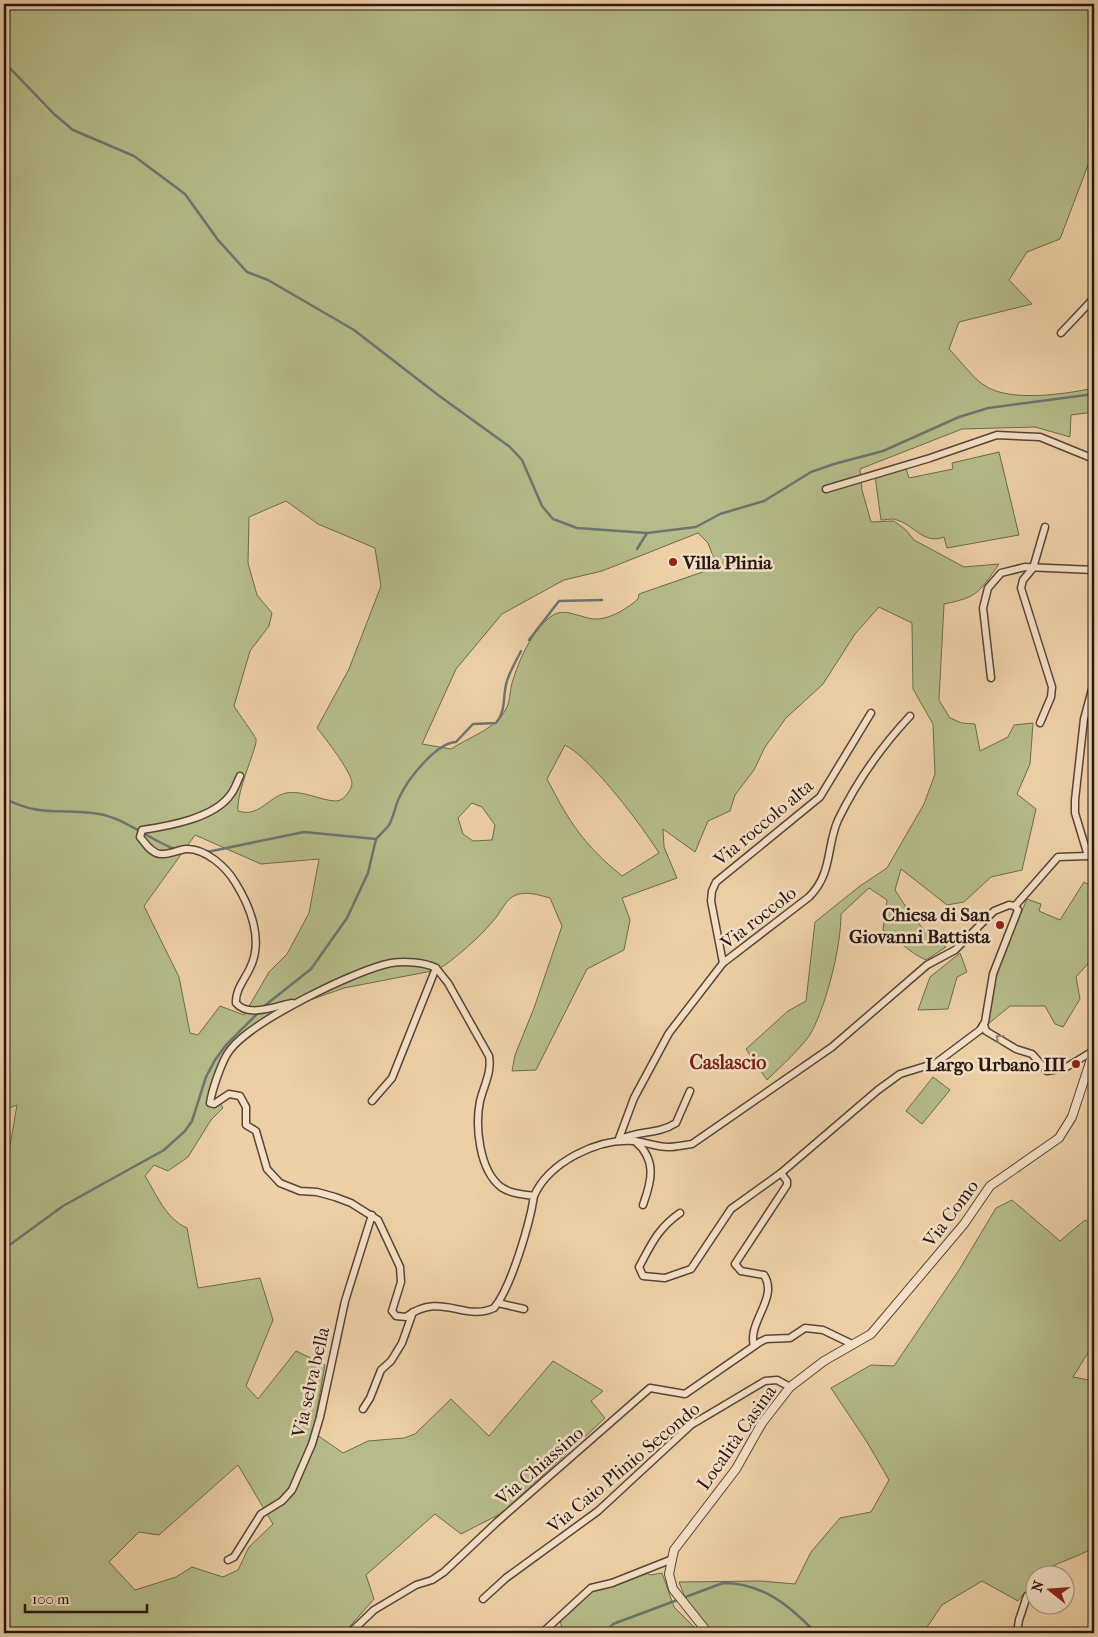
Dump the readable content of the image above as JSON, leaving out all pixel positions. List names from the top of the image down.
{
  "streets": {
    "street": [
      "Via roccolo alta",
      "Via roccolo",
      "Via Como",
      "Via selva bella",
      "Località Casina",
      "Via Chiassino",
      "Via Caio Plinio Secondo"
    ]
  },
  "crossings": [
    ["Via roccolo alta", "Via roccolo"],
    ["Via Como", "Località Casina"],
    ["Località Casina", "Via Caio Plinio Secondo"]
  ],
  "districts": ["Caslascio"],
  "places": ["Villa Plinia", "Chiesa di San Giovanni Battista", "Largo Urbano III"],
  "scale_bar": "100 m",
  "north": "left"
}
